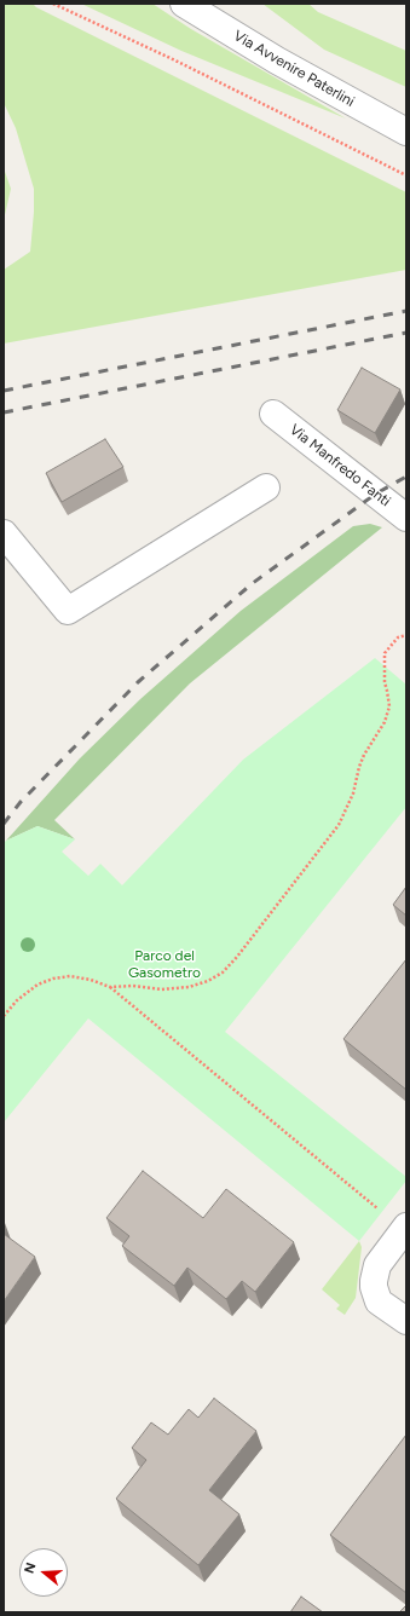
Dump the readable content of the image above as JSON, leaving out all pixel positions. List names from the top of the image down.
{
  "streets": {
    "street": ["Via Avvenire Paterlini", "Via Manfredo Fanti"]
  },
  "parks": ["Parco del Gasometro"],
  "north": "left"
}
